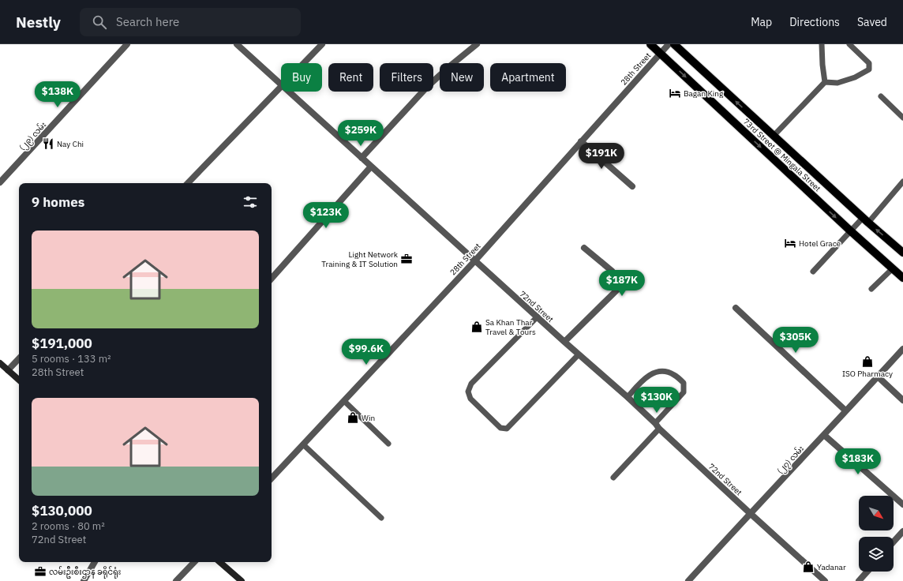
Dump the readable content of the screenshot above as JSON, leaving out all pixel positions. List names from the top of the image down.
{
  "streets": {
    "main road": ["73rd Street @ Mingala Street"],
    "street": [
      "28th Street",
      "(၂၉) လမ်း",
      "72nd Street",
      "(၂၇) လမ်း"
    ]
  },
  "crossings": [
    ["28th Street", "73rd Street @ Mingala Street"],
    ["28th Street", "72nd Street"],
    ["72nd Street", "(၂၇) လမ်း"]
  ],
  "places": {
    "hotel": ["Bagan King", "Hotel Grace"],
    "restaurant": ["Nay Chi"],
    "office": ["Light Network Training & IT Solution", "လမ်းဦးစီးဌာန ခရိုင်ရုံး"],
    "shop": [
      "Sa Khan Thar Travel & Tours",
      "ISO Pharmacy",
      "Win",
      "Yadanar"
    ]
  },
  "north": "bottom right",
  "page": {
    "header": "Nestly",
    "search": "Search here",
    "nav": ["Map", "Directions", "Saved"],
    "chip": [
      "Buy",
      "Rent",
      "Filters",
      "New",
      "Apartment"
    ],
    "price": [
      "$138K",
      "$259K",
      "$191K",
      "$123K",
      "$187K",
      "$305K",
      "$99.6K",
      "$130K",
      "$183K"
    ],
    "heading": "9 homes",
    "list": [
      {
        "name": "$191,000",
        "note": "5 rooms · 133 m² · 28th Street"
      },
      {
        "name": "$130,000",
        "note": "2 rooms · 80 m² · 72nd Street"
      }
    ]
  }
}
